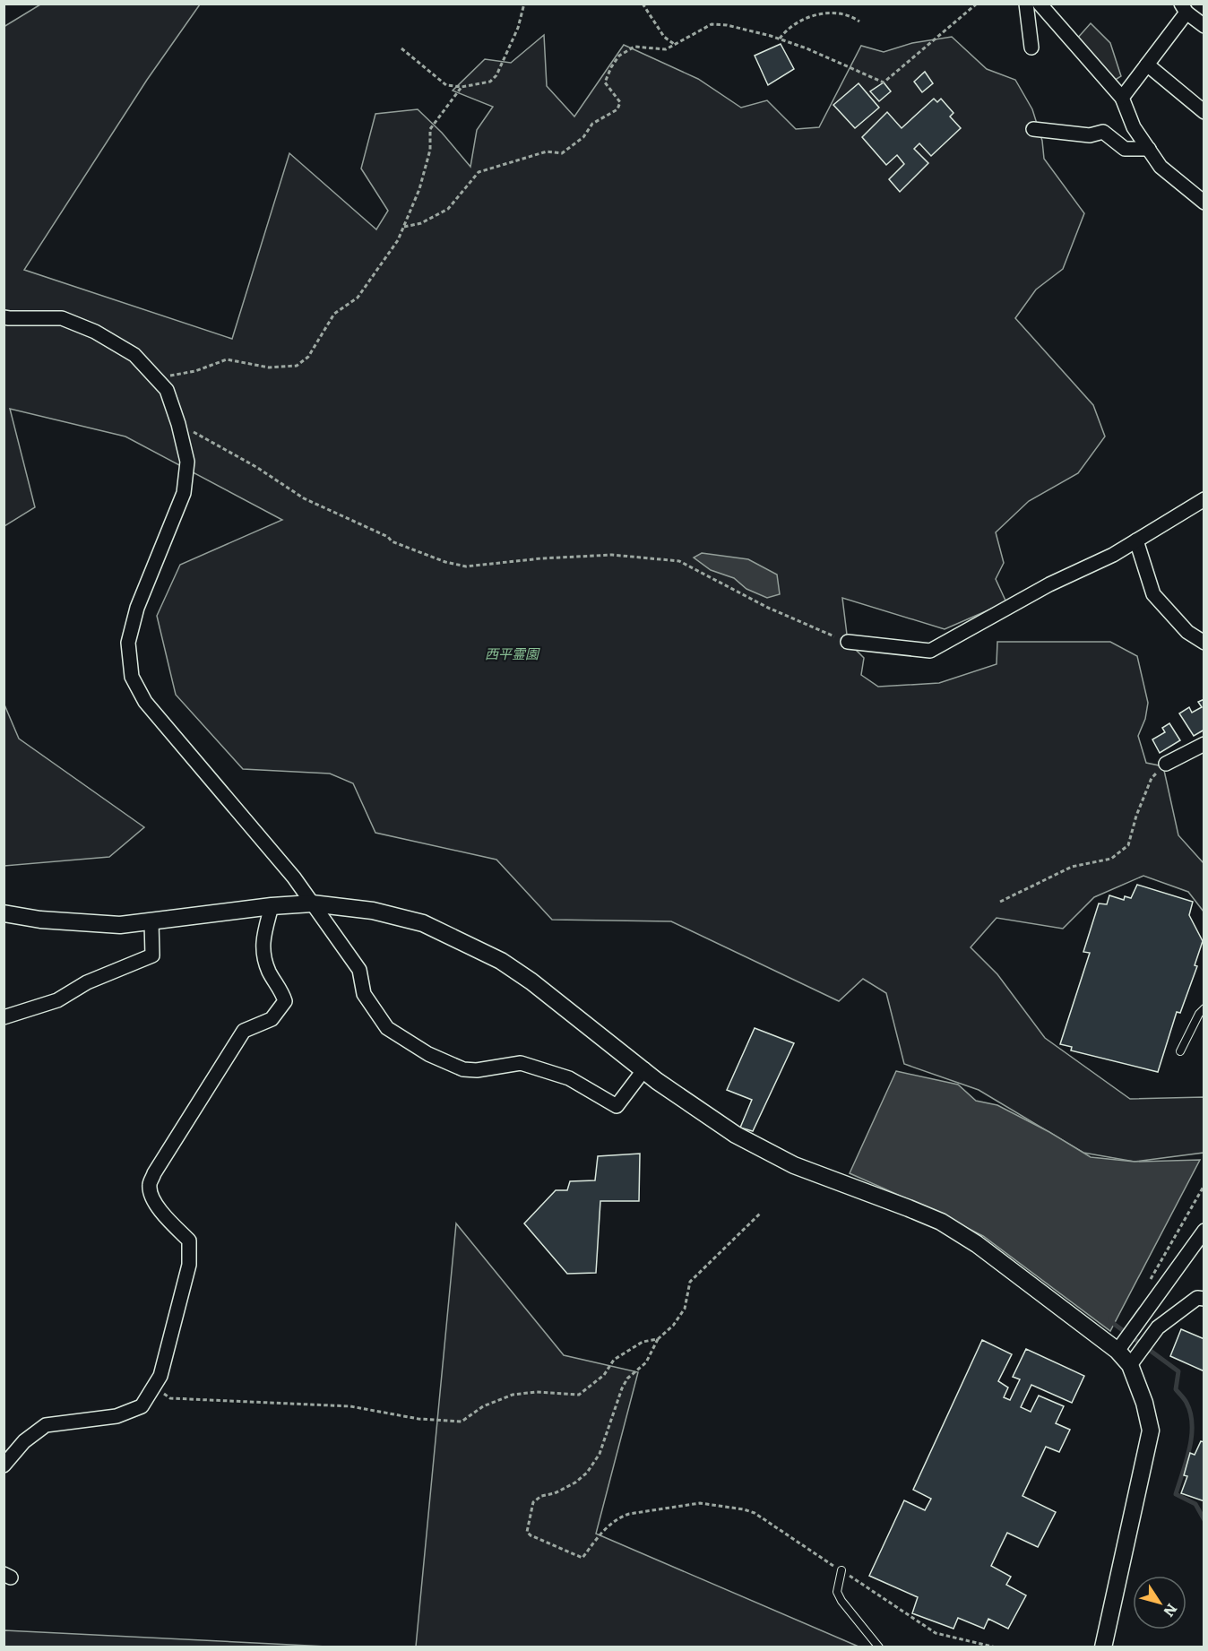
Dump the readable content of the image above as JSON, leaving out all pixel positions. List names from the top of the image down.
{
  "parks": ["西平霊園"],
  "north": "bottom right"
}
